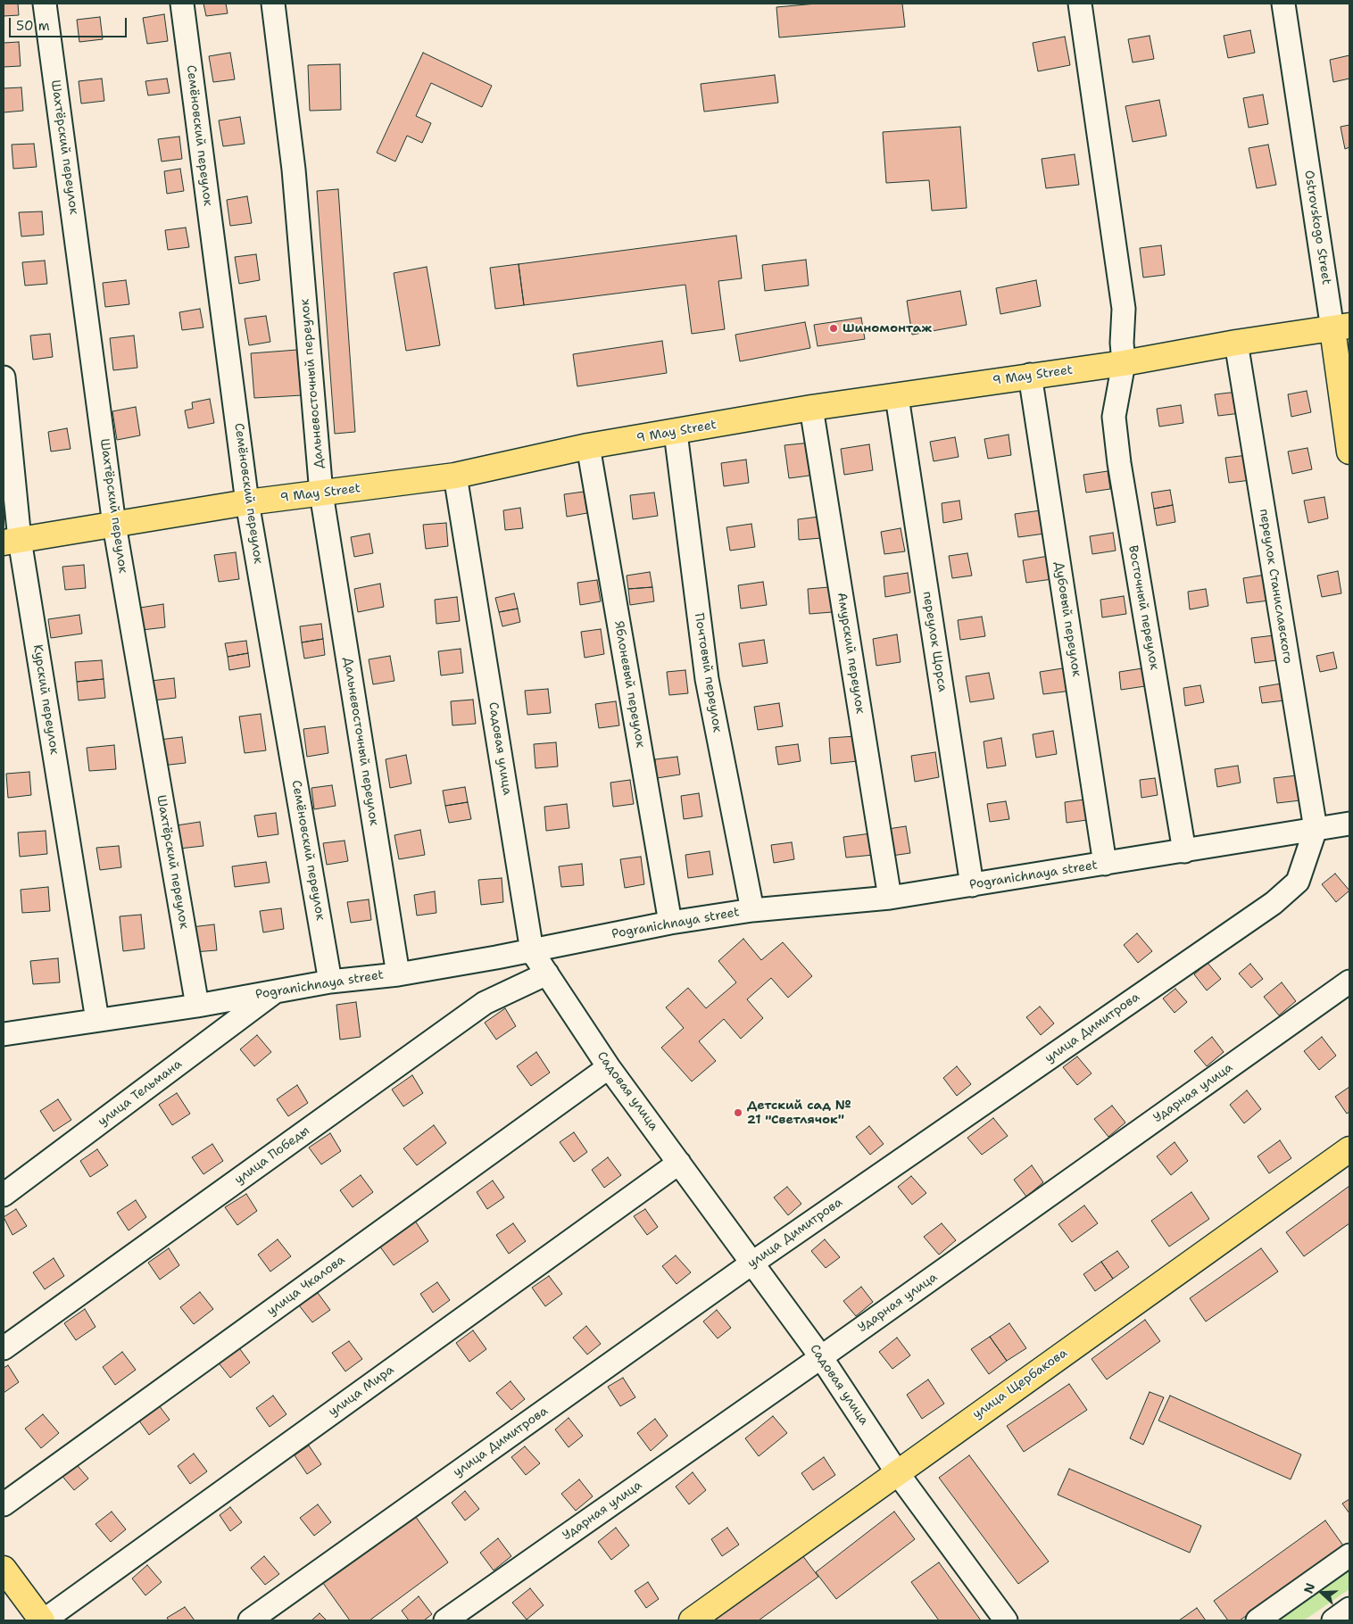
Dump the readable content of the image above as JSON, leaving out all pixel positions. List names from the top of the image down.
{
  "streets": {
    "main road": ["Ostrovskogo Street", "9 May Street", "улица Щербакова"],
    "street": [
      "Семёновский переулок",
      "Шахтёрский переулок",
      "Дальневосточный переулок",
      "переулок Станиславского",
      "Восточный переулок",
      "Дубовый переулок",
      "переулок Щорса",
      "Амурский переулок",
      "Почтовый переулок",
      "Яблоневый переулок",
      "Курский переулок",
      "Садовая улица",
      "Pogranichnaya street",
      "улица Димитрова",
      "улица Тельмана",
      "Ударная улица",
      "улица Победы",
      "улица Чкалова",
      "улица Мира"
    ]
  },
  "crossings": [
    ["Семёновский переулок", "9 May Street"],
    ["Семёновский переулок", "Pogranichnaya street"],
    ["Шахтёрский переулок", "9 May Street"],
    ["Шахтёрский переулок", "Pogranichnaya street"],
    ["Ostrovskogo Street", "9 May Street"],
    ["9 May Street", "Дальневосточный переулок"],
    ["9 May Street", "переулок Станиславского"],
    ["9 May Street", "Восточный переулок"],
    ["9 May Street", "Дубовый переулок"],
    ["9 May Street", "переулок Щорса"],
    ["9 May Street", "Амурский переулок"],
    ["9 May Street", "Почтовый переулок"],
    ["9 May Street", "Яблоневый переулок"],
    ["9 May Street", "Курский переулок"],
    ["9 May Street", "Садовая улица"],
    ["Дальневосточный переулок", "Pogranichnaya street"],
    ["переулок Станиславского", "Pogranichnaya street"],
    ["переулок Станиславского", "улица Димитрова"],
    ["Восточный переулок", "Pogranichnaya street"],
    ["Дубовый переулок", "Pogranichnaya street"],
    ["переулок Щорса", "Pogranichnaya street"],
    ["Амурский переулок", "Pogranichnaya street"],
    ["Почтовый переулок", "Pogranichnaya street"],
    ["Яблоневый переулок", "Pogranichnaya street"],
    ["Курский переулок", "Pogranichnaya street"],
    ["Садовая улица", "Pogranichnaya street"],
    ["Садовая улица", "улица Димитрова"],
    ["Садовая улица", "Ударная улица"],
    ["Садовая улица", "улица Победы"],
    ["Садовая улица", "улица Чкалова"],
    ["Садовая улица", "улица Щербакова"],
    ["Садовая улица", "улица Мира"],
    ["Pogranichnaya street", "улица Димитрова"],
    ["Pogranichnaya street", "улица Тельмана"]
  ],
  "places": ["Шиномонтаж", "Детский сад № 21 \"Светлячок\""],
  "scale_bar": "50 m",
  "north": "left"
}
